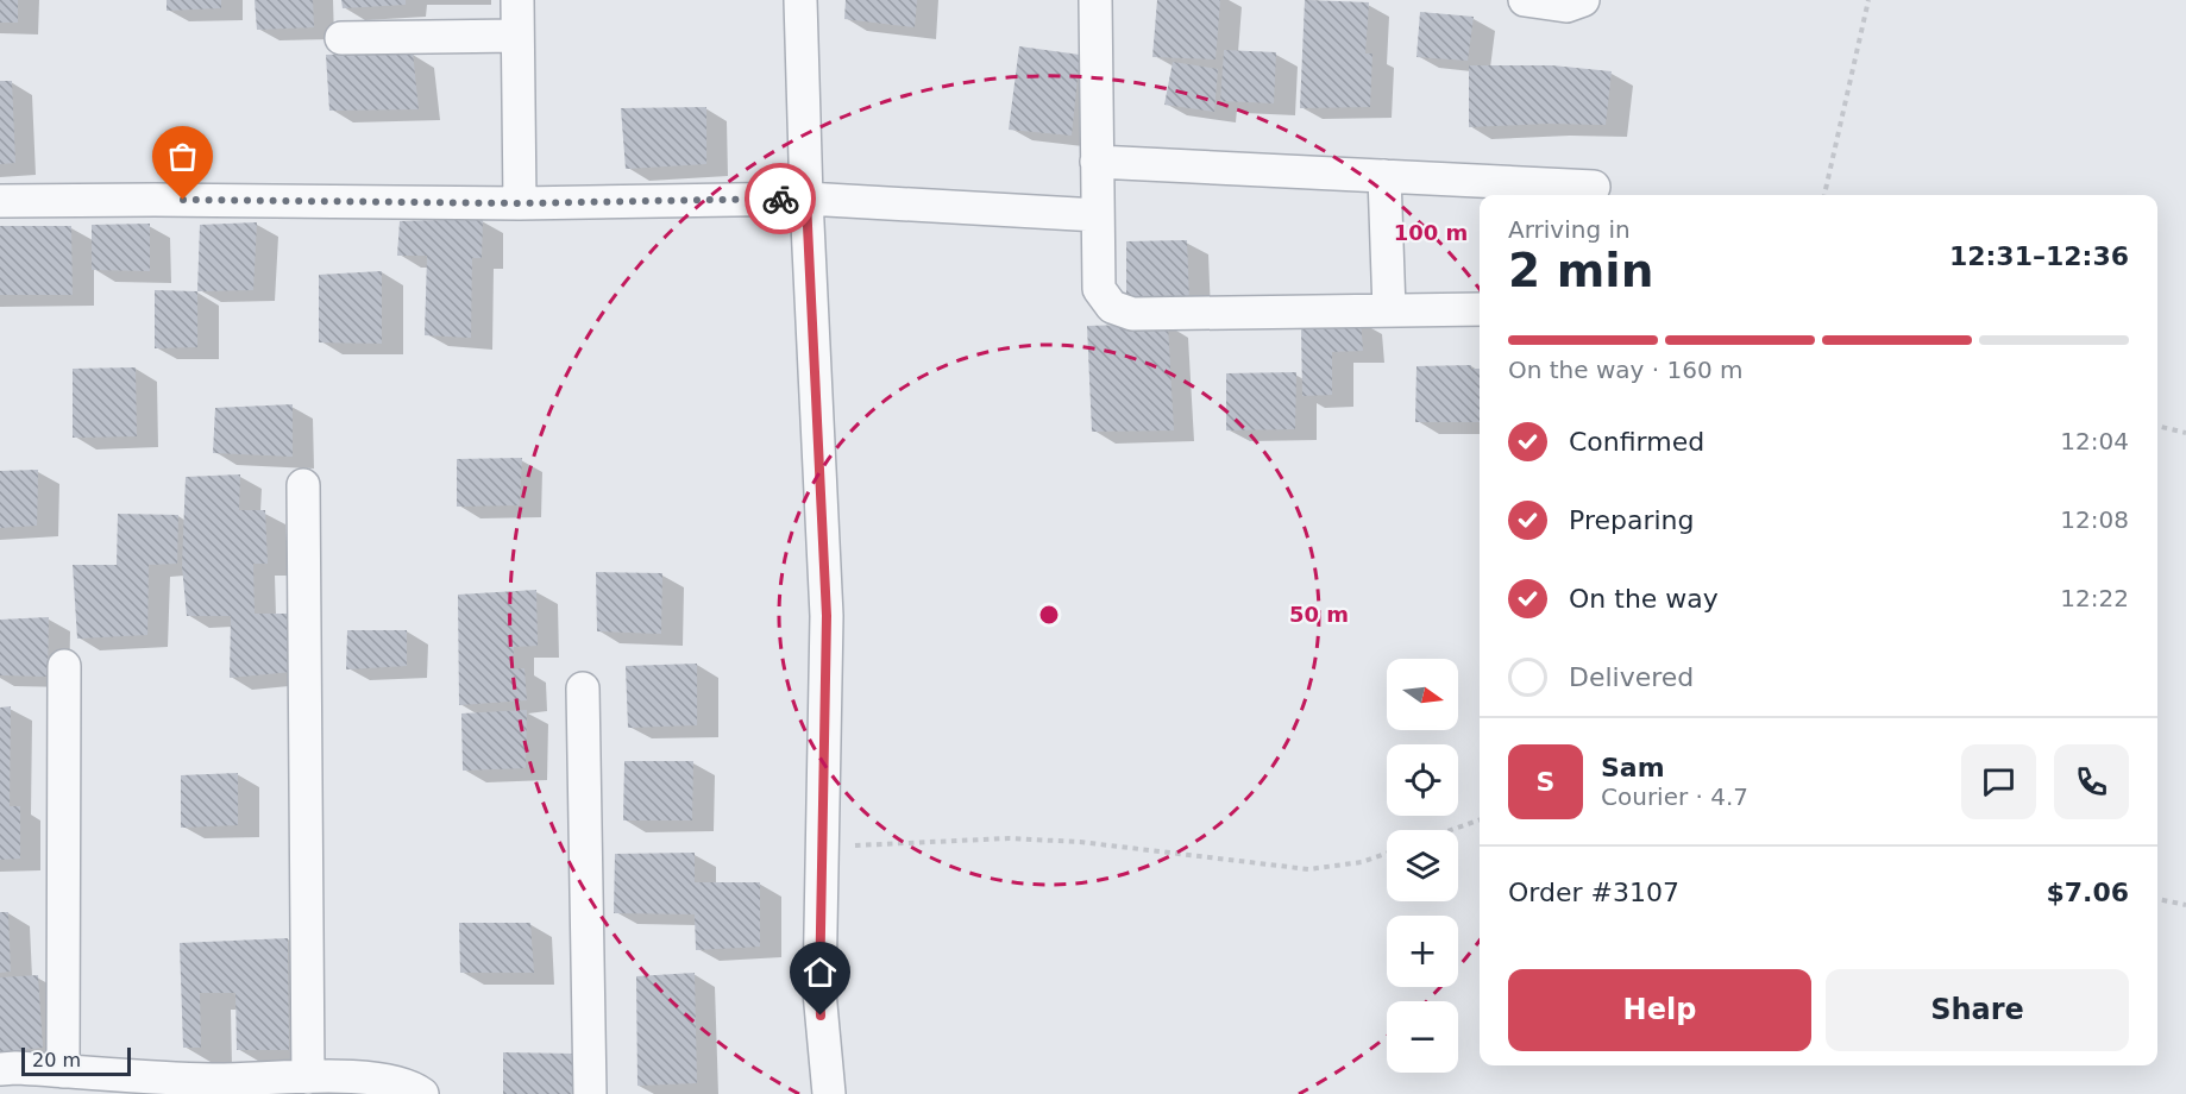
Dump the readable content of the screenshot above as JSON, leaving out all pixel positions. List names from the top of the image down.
{
  "scale_bar": "20 m",
  "north": "right",
  "page": {
    "heading": ["2 min", "Arriving in", "12:31–12:36"],
    "panel": [
      "Sam",
      "Courier · 4.7",
      "Order #3107",
      "$7.06"
    ],
    "bar": "On the way · 160 m",
    "list": [
      ["Confirmed", "12:04"],
      ["Preparing", "12:08"],
      ["On the way", "12:22"],
      "Delivered"
    ],
    "map_buttons": ["+", "−"],
    "round": "S",
    "buttons": ["Help", "Share"],
    "scale": "20 m"
  },
  "rings": ["100 m", "50 m"]
}
